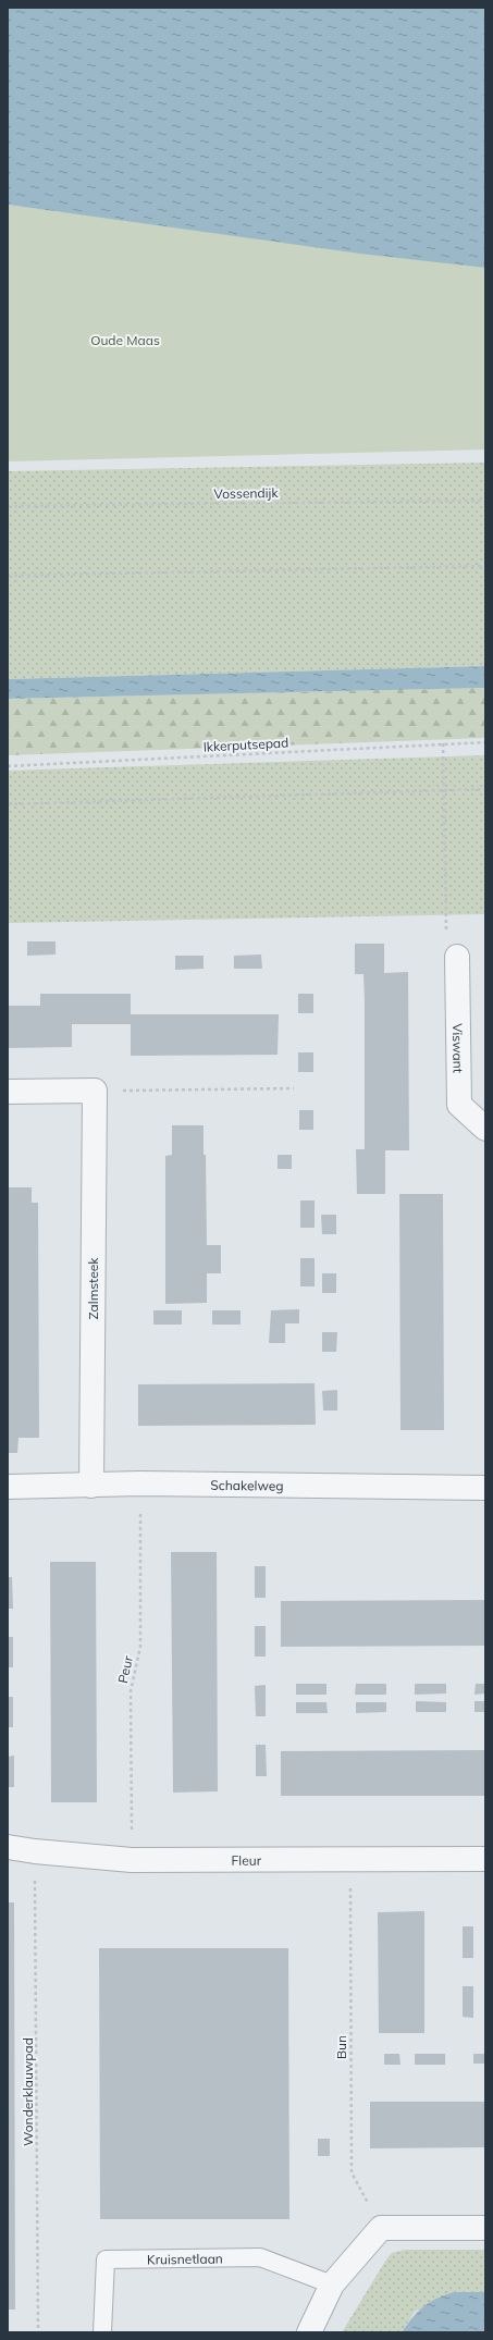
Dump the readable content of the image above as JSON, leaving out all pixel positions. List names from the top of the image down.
{
  "streets": {
    "street": [
      "Viswant",
      "Zalmsteek",
      "Schakelweg",
      "Fleur"
    ],
    "lane": ["Kruisnetlaan"],
    "path": [
      "Vossendijk",
      "Ikkerputsepad",
      "Peur",
      "Bun",
      "Wonderklauwpad"
    ]
  },
  "crossings": [
    ["Zalmsteek", "Schakelweg"],
    ["Schakelweg", "Peur"],
    ["Peur", "Fleur"],
    ["Fleur", "Bun"],
    ["Fleur", "Wonderklauwpad"]
  ],
  "parks": ["Oude Maas"]
}
